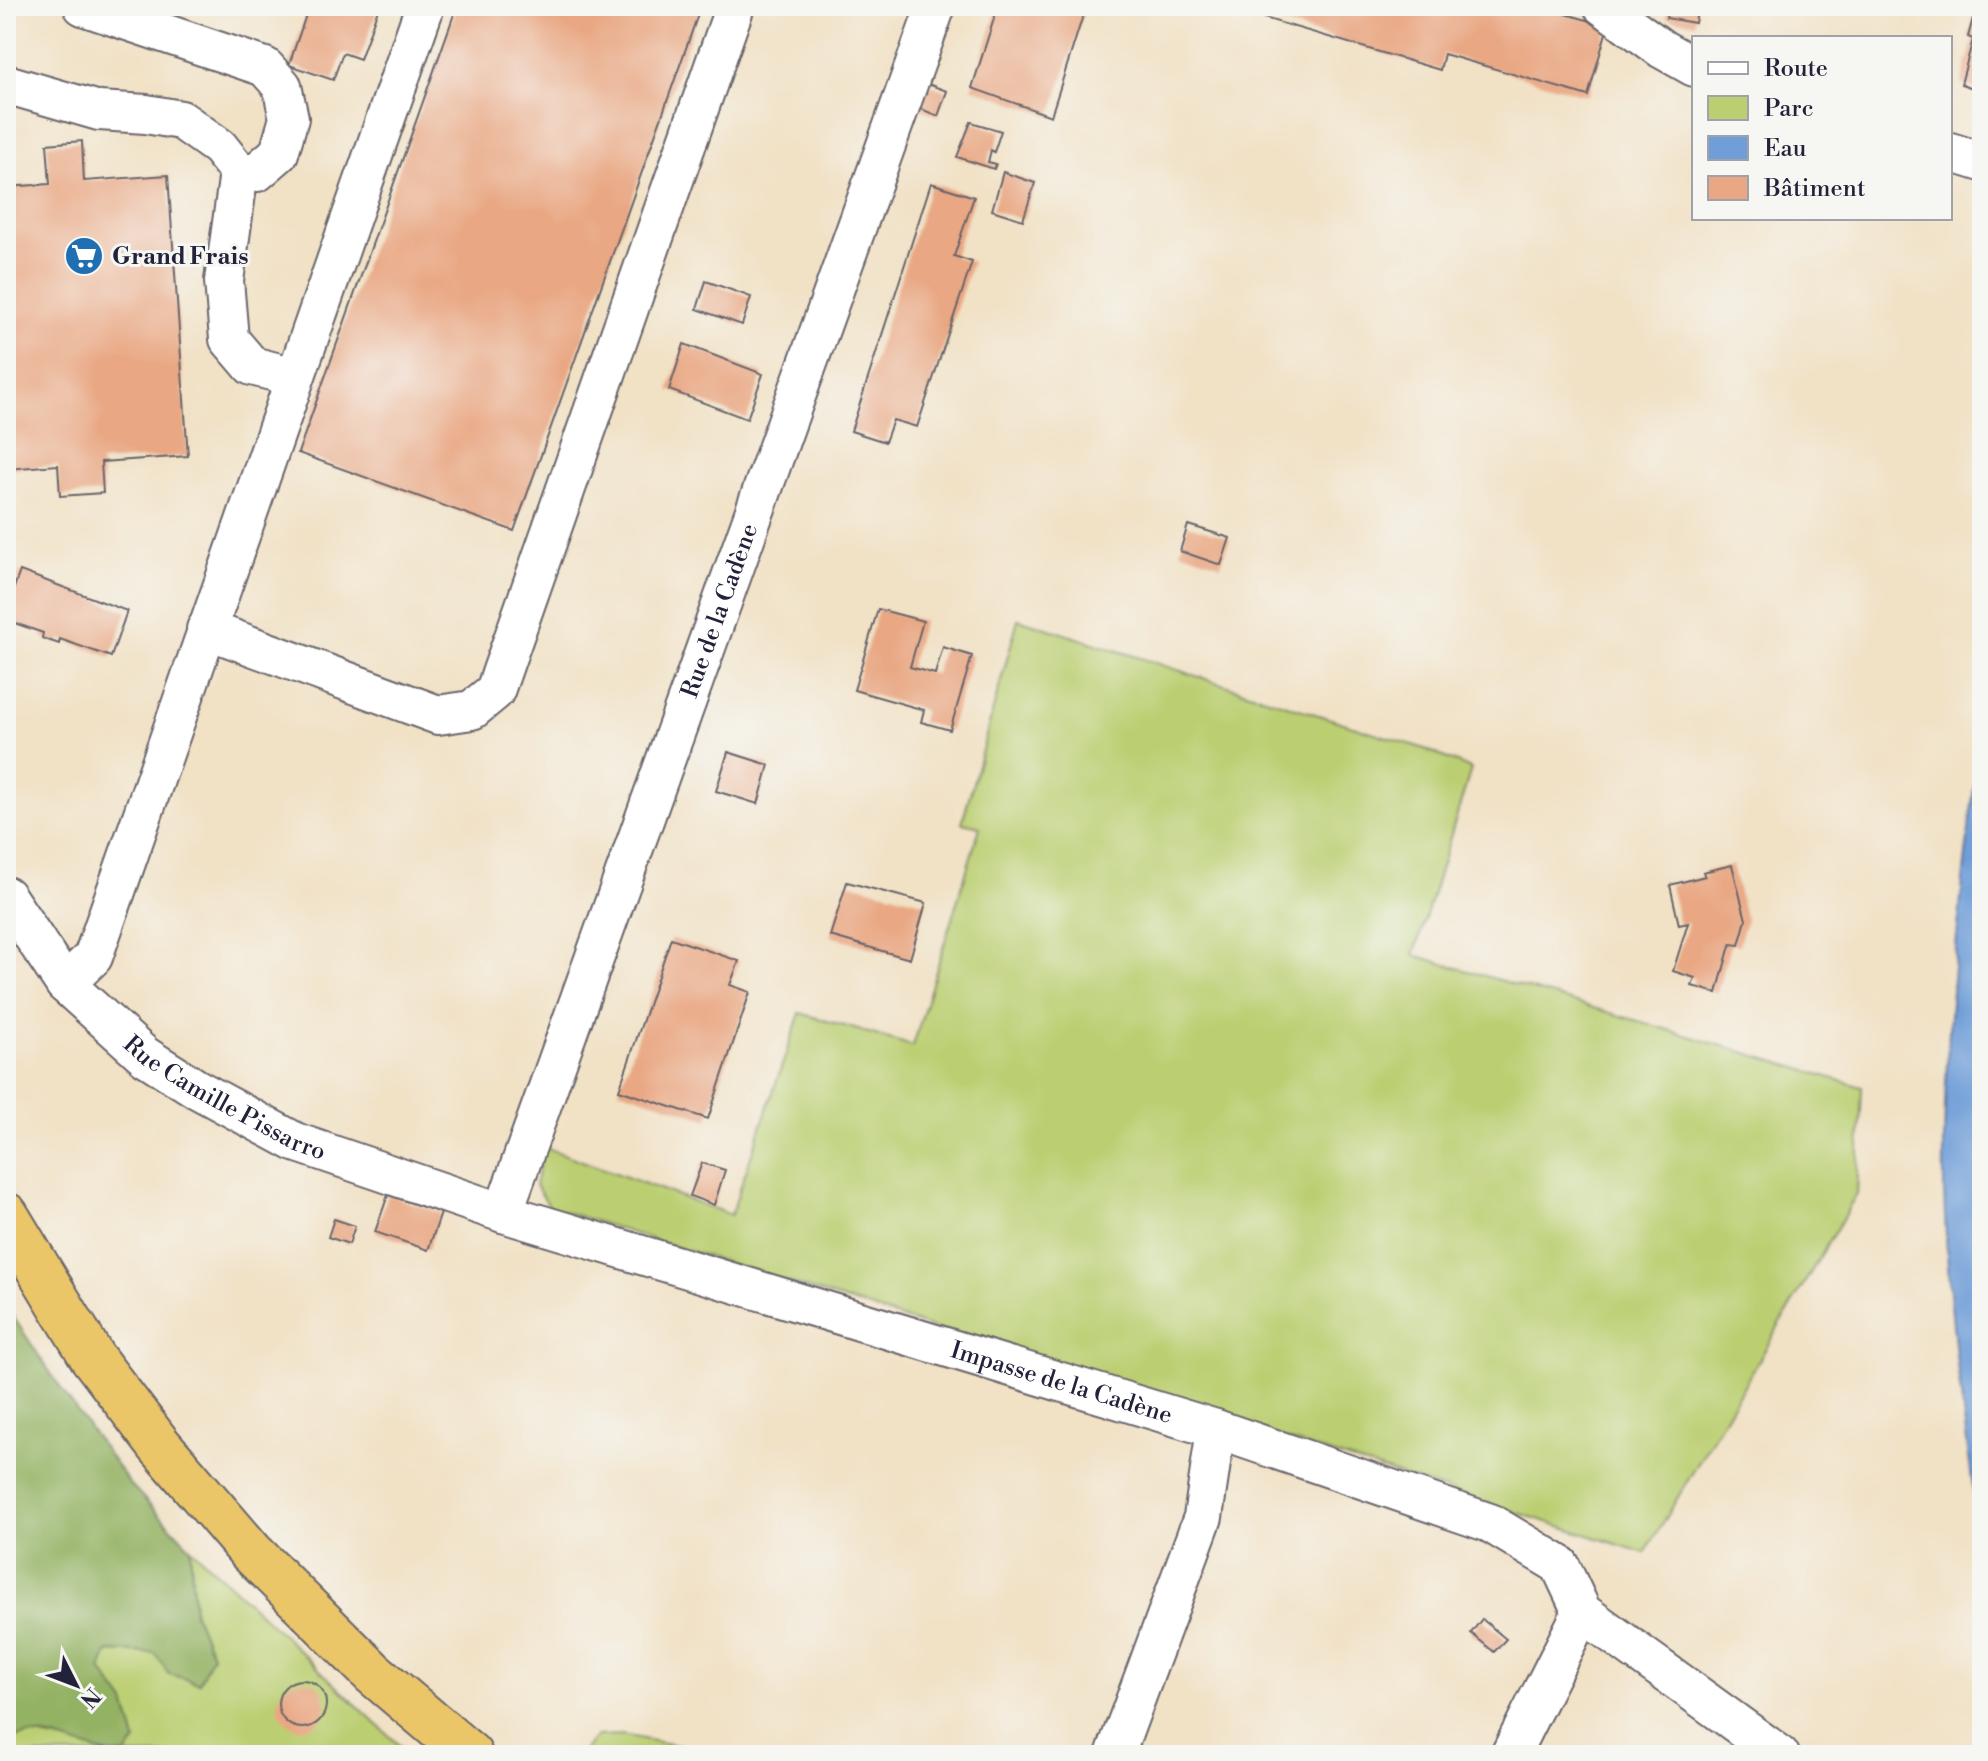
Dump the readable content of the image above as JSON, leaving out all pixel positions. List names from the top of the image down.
{
  "streets": {
    "street": ["Rue de la Cadène", "Rue Camille Pissarro", "Impasse de la Cadène"]
  },
  "crossings": [
    ["Rue de la Cadène", "Rue Camille Pissarro"],
    ["Rue de la Cadène", "Impasse de la Cadène"],
    ["Rue Camille Pissarro", "Impasse de la Cadène"]
  ],
  "places": {
    "supermarket": ["Grand Frais"]
  },
  "legend": [
    "Route",
    "Parc",
    "Eau",
    "Bâtiment"
  ],
  "north": "bottom right"
}
